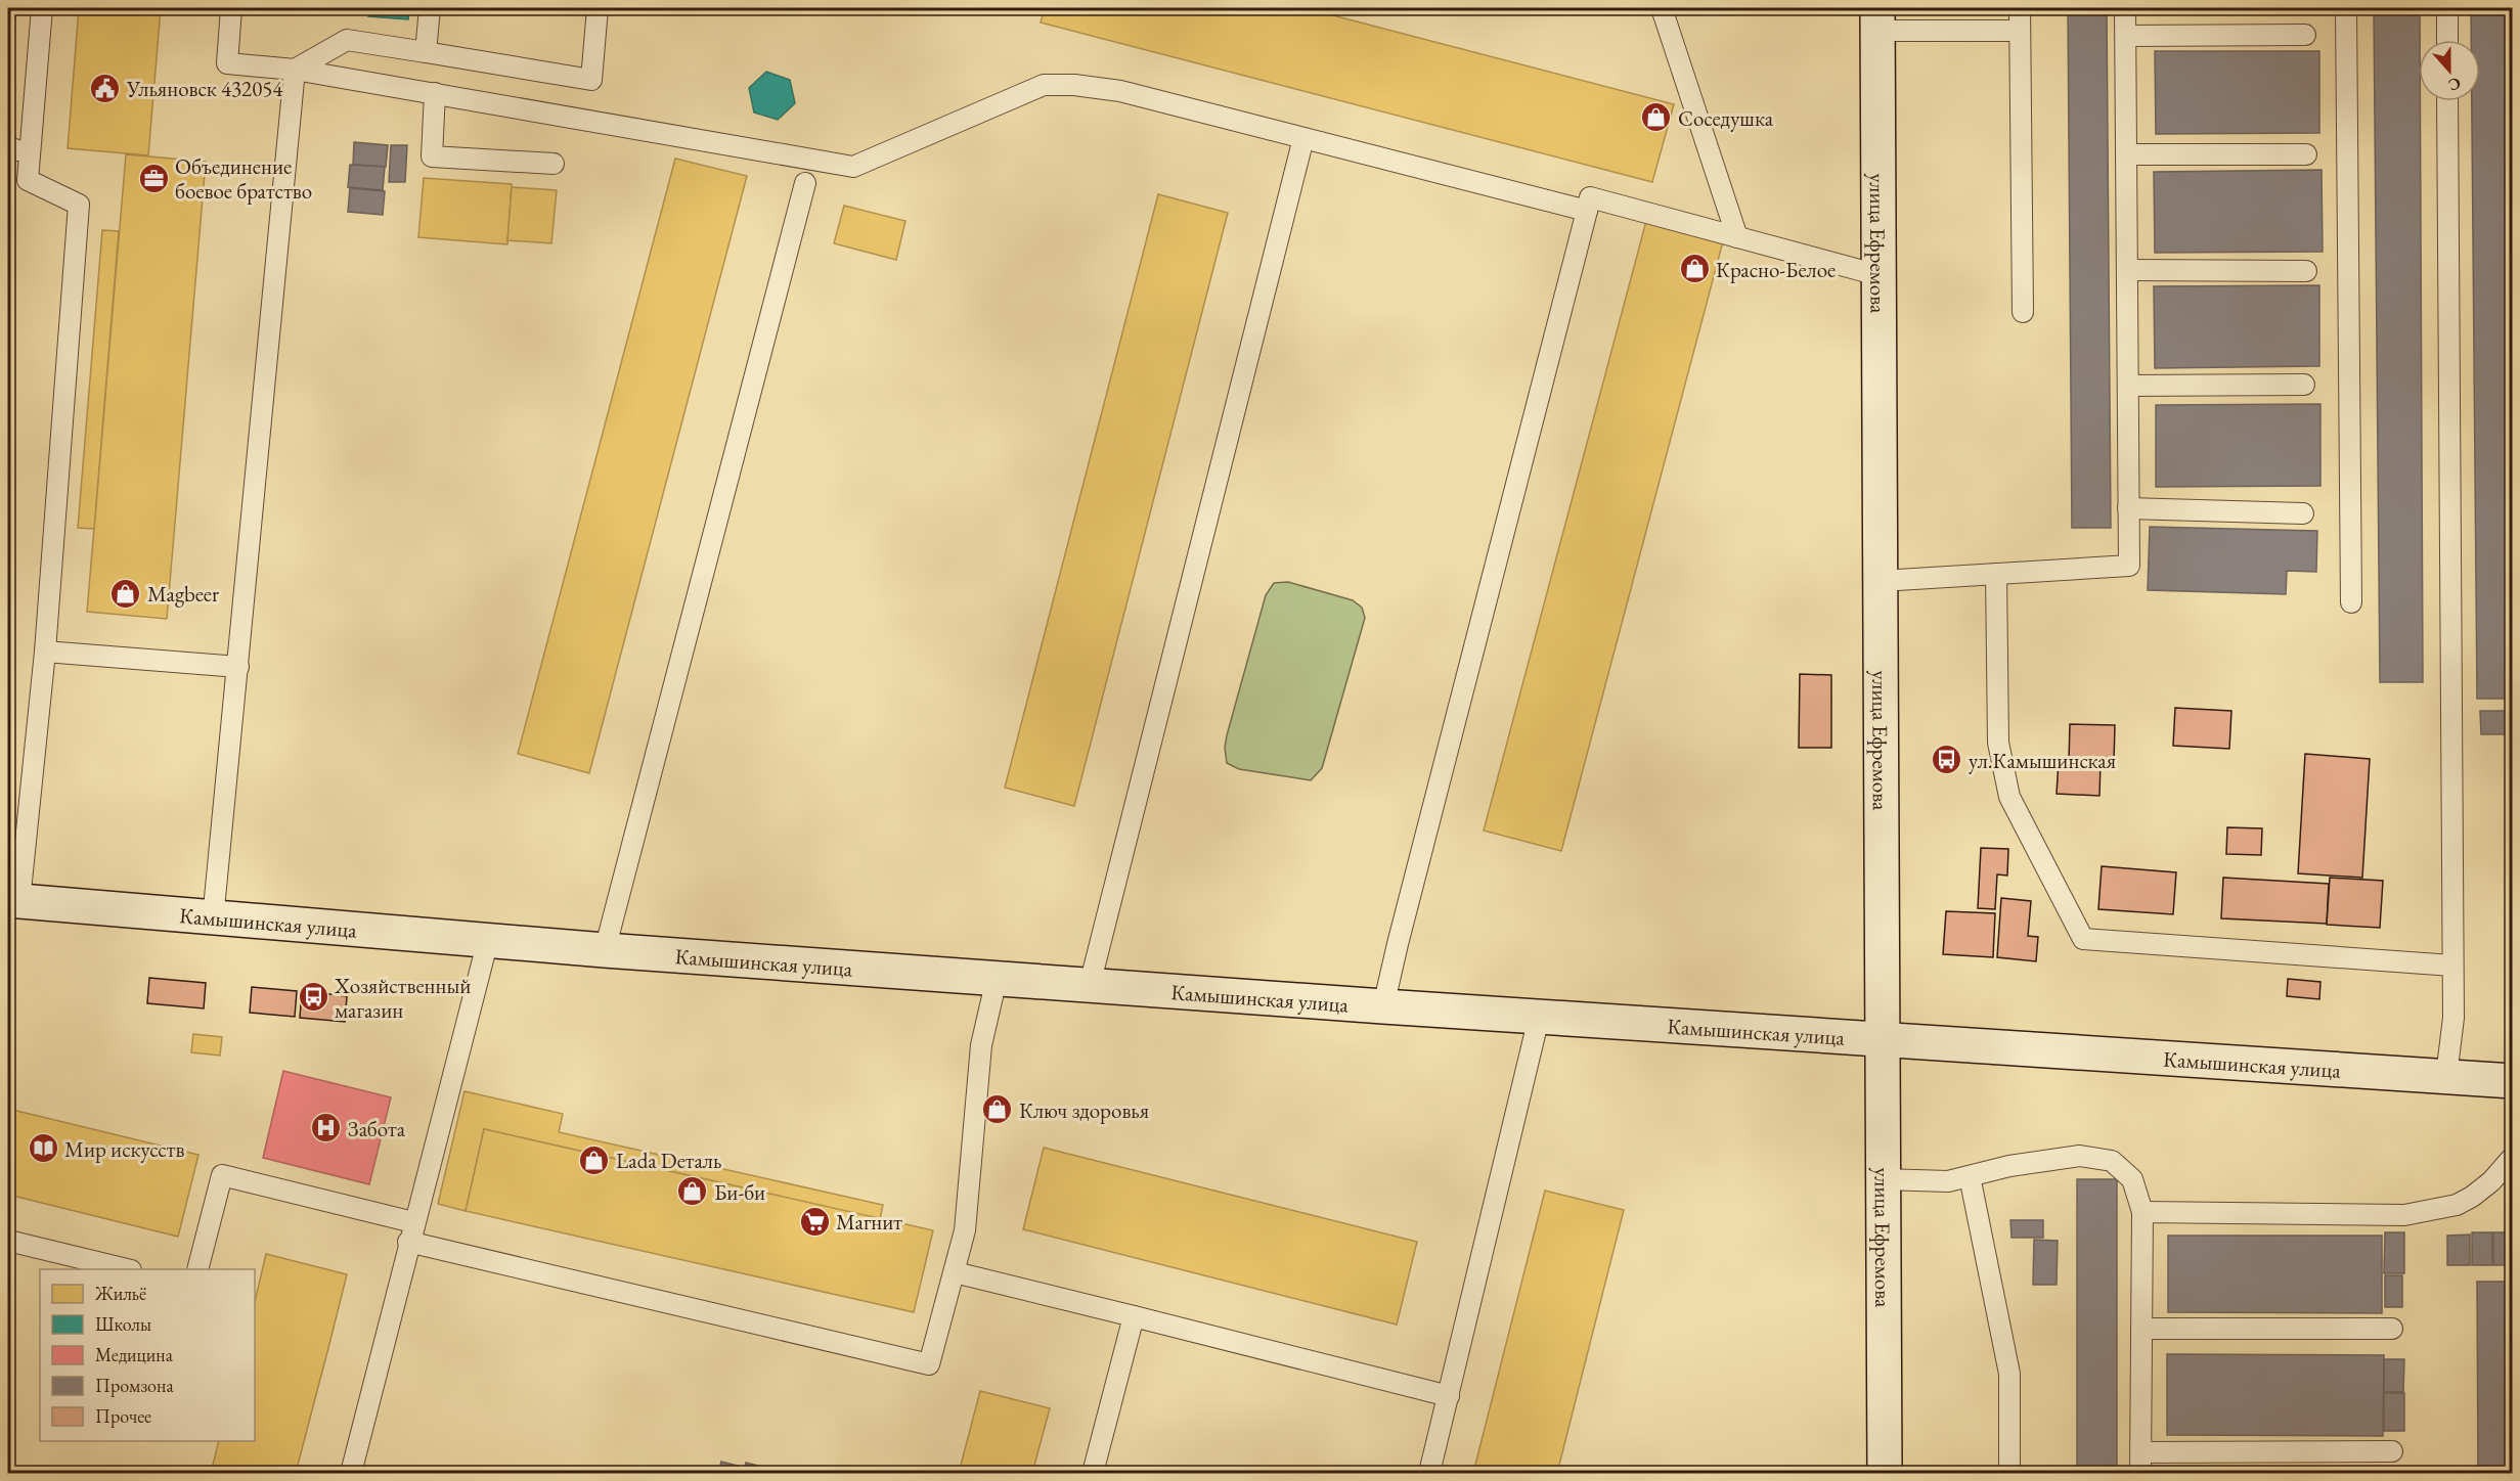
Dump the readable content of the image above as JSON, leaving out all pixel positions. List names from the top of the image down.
{
  "streets": {
    "street": ["улица Ефремова", "Камышинская улица"]
  },
  "crossings": [
    ["улица Ефремова", "Камышинская улица"]
  ],
  "places": {
    "public building": ["Ульяновск 432054"],
    "shop": [
      "Соседушка",
      "Красно-Белое",
      "Magbeer",
      "Ключ здоровья",
      "Lada Dеталь",
      "Би-би"
    ],
    "office": ["Объединение боевое братство"],
    "bus stop": ["ул.Камышинская", "Хозяйственный магазин"],
    "hospital": ["Забота"],
    "library": ["Мир искусств"],
    "supermarket": ["Магнит"]
  },
  "legend": [
    "Жильё",
    "Школы",
    "Медицина",
    "Промзона",
    "Прочее"
  ],
  "north": "bottom"
}
